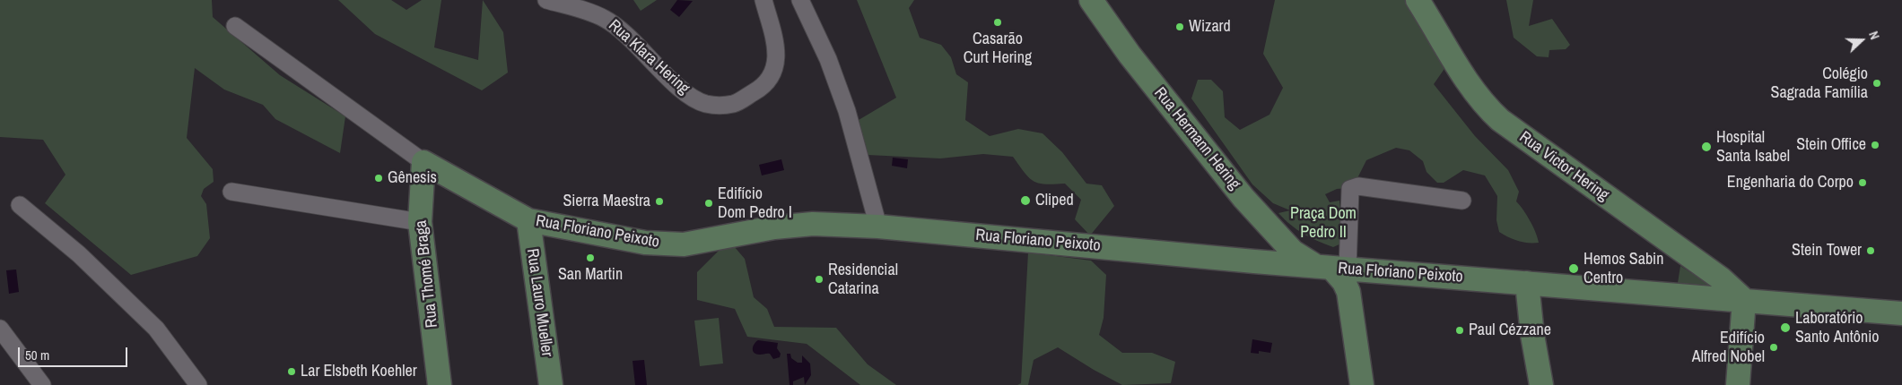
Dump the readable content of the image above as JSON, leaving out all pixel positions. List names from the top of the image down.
{
  "streets": {
    "street": [
      "Rua Klara Hering",
      "Rua Hermann Hering",
      "Rua Victor Hering",
      "Rua Floriano Peixoto",
      "Rua Thomé Braga",
      "Rua Lauro Mueller"
    ]
  },
  "crossings": [
    ["Rua Hermann Hering", "Rua Floriano Peixoto"],
    ["Rua Victor Hering", "Rua Floriano Peixoto"],
    ["Rua Floriano Peixoto", "Rua Thomé Braga"],
    ["Rua Floriano Peixoto", "Rua Lauro Mueller"]
  ],
  "parks": ["Praça Dom Pedro II"],
  "places": [
    "Casarão Curt Hering",
    "Wizard",
    "Colégio Sagrada Família",
    "Stein Office",
    "Hospital Santa Isabel",
    "Gênesis",
    "Engenharia do Corpo",
    "Cliped",
    "Sierra Maestra",
    "Edifício Dom Pedro I",
    "Stein Tower",
    "San Martin",
    "Hemos Sabin Centro",
    "Residencial Catarina",
    "Laboratório Santo Antônio",
    "Paul Cézzane",
    "Edifício Alfred Nobel",
    "Lar Elsbeth Koehler"
  ],
  "scale_bar": "50 m",
  "north": "right"
}
